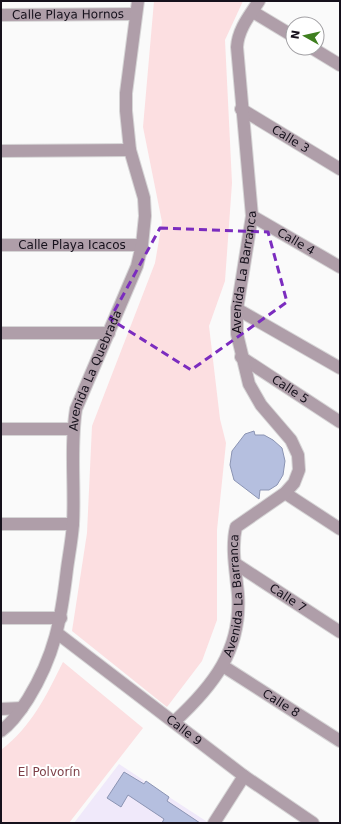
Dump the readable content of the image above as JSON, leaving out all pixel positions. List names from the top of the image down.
{
  "streets": {
    "street": [
      "Calle Playa Hornos",
      "Calle 3",
      "Calle 4",
      "Calle Playa Icacos",
      "Avenida La Barranca",
      "Avenida La Quebrada",
      "Calle 5",
      "Calle 7",
      "Calle 8",
      "Calle 9"
    ]
  },
  "crossings": [
    ["Calle Playa Hornos", "Avenida La Quebrada"],
    ["Calle 3", "Avenida La Barranca"],
    ["Calle 4", "Avenida La Barranca"],
    ["Calle Playa Icacos", "Avenida La Quebrada"],
    ["Avenida La Barranca", "Calle 5"],
    ["Avenida La Barranca", "Calle 7"],
    ["Avenida La Barranca", "Calle 8"],
    ["Avenida La Barranca", "Calle 9"],
    ["Avenida La Quebrada", "Calle 9"]
  ],
  "parks": ["El Polvorín"],
  "north": "left"
}
